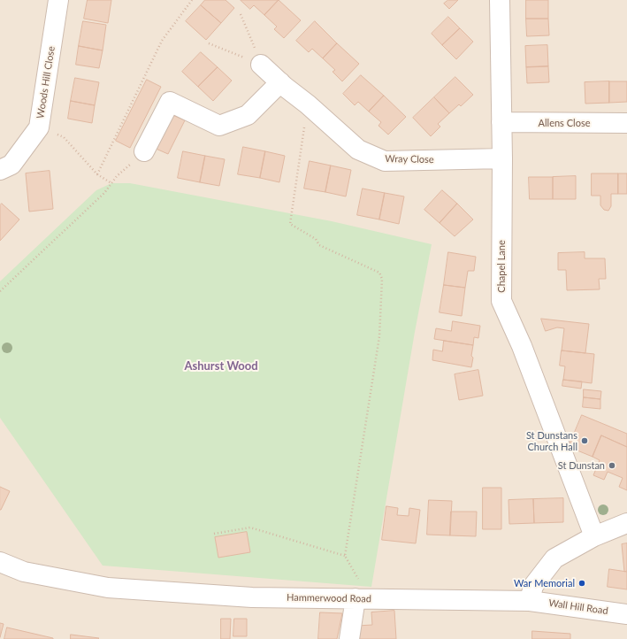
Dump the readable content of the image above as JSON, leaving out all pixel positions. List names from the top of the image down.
{
  "streets": {
    "street": [
      "Woods Hill Close",
      "Allens Close",
      "Wray Close",
      "Chapel Lane",
      "Hammerwood Road",
      "Wall Hill Road"
    ]
  },
  "crossings": [
    ["Allens Close", "Chapel Lane"],
    ["Wray Close", "Chapel Lane"],
    ["Hammerwood Road", "Wall Hill Road"]
  ],
  "districts": ["Ashurst Wood"],
  "places": ["St Dunstans Church Hall", "St Dunstan", "War Memorial"]
}
